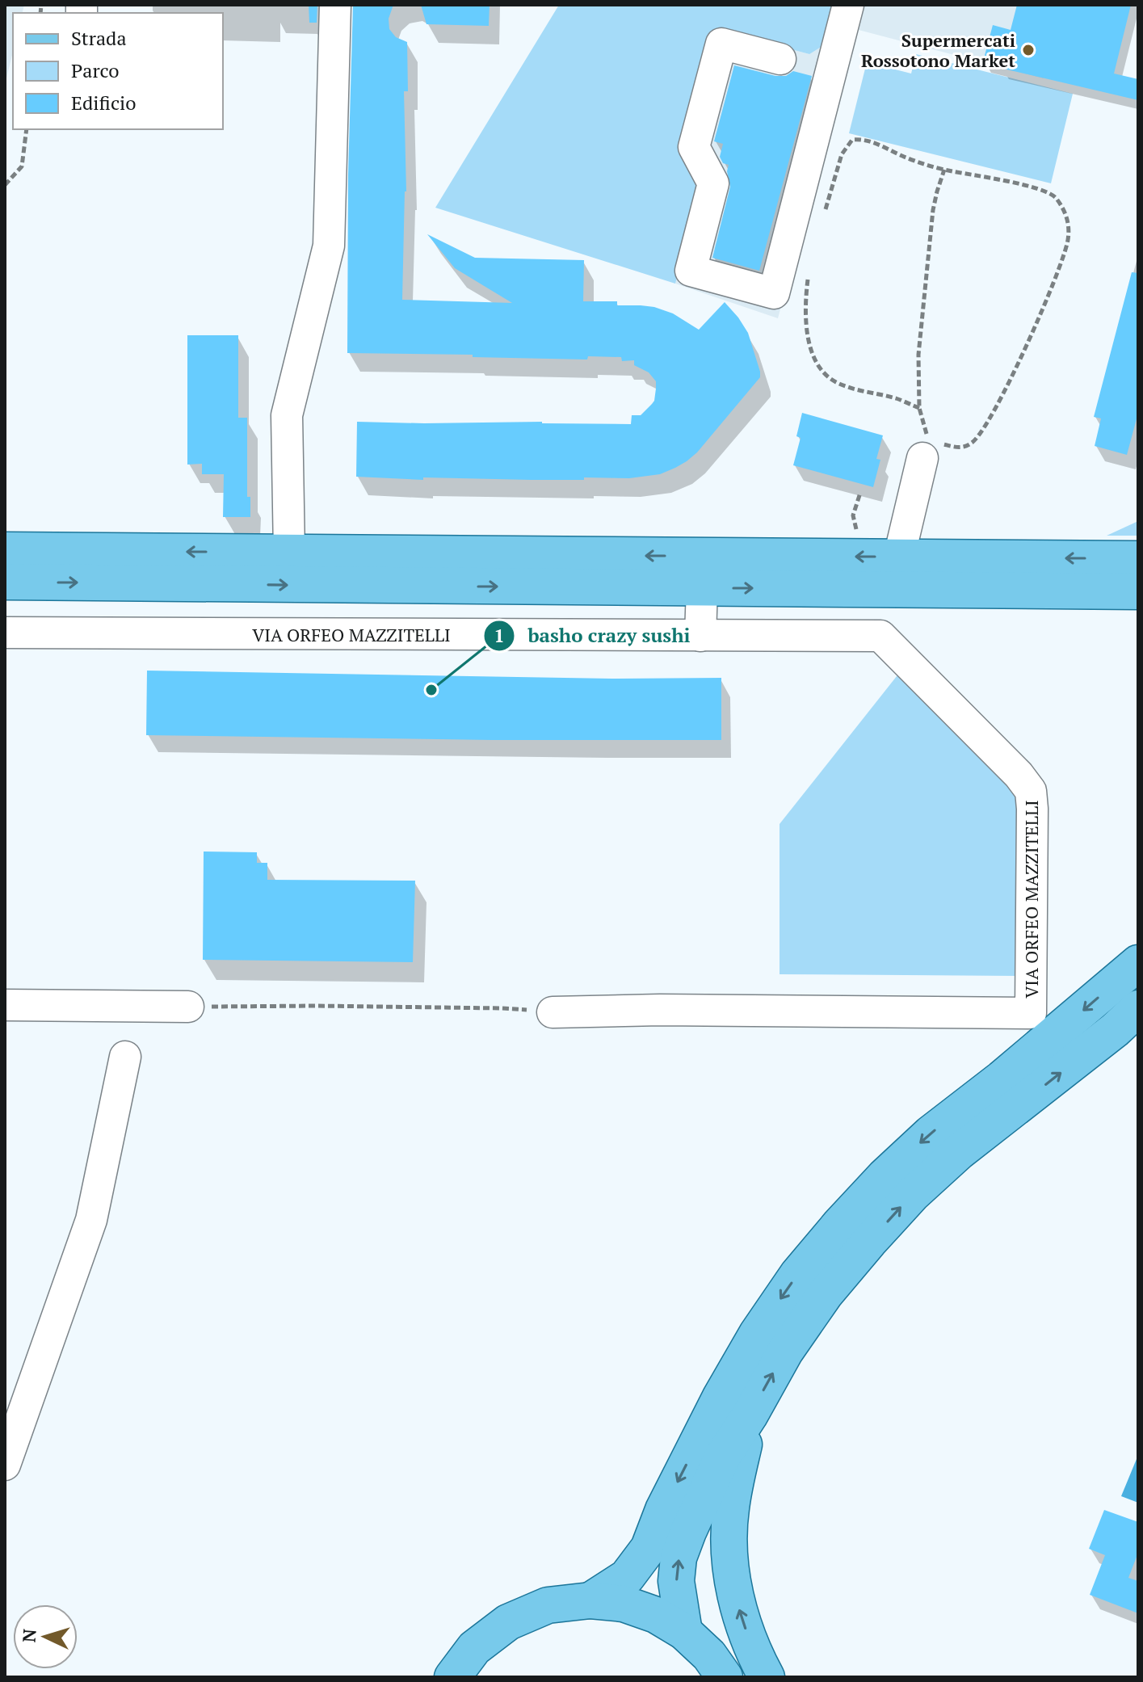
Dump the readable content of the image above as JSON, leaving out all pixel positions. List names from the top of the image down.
{
  "streets": {
    "street": ["VIA ORFEO MAZZITELLI"]
  },
  "places": ["Supermercati Rossotono Market", "basho crazy sushi"],
  "legend": ["Strada", "Parco", "Edificio"],
  "north": "left"
}
